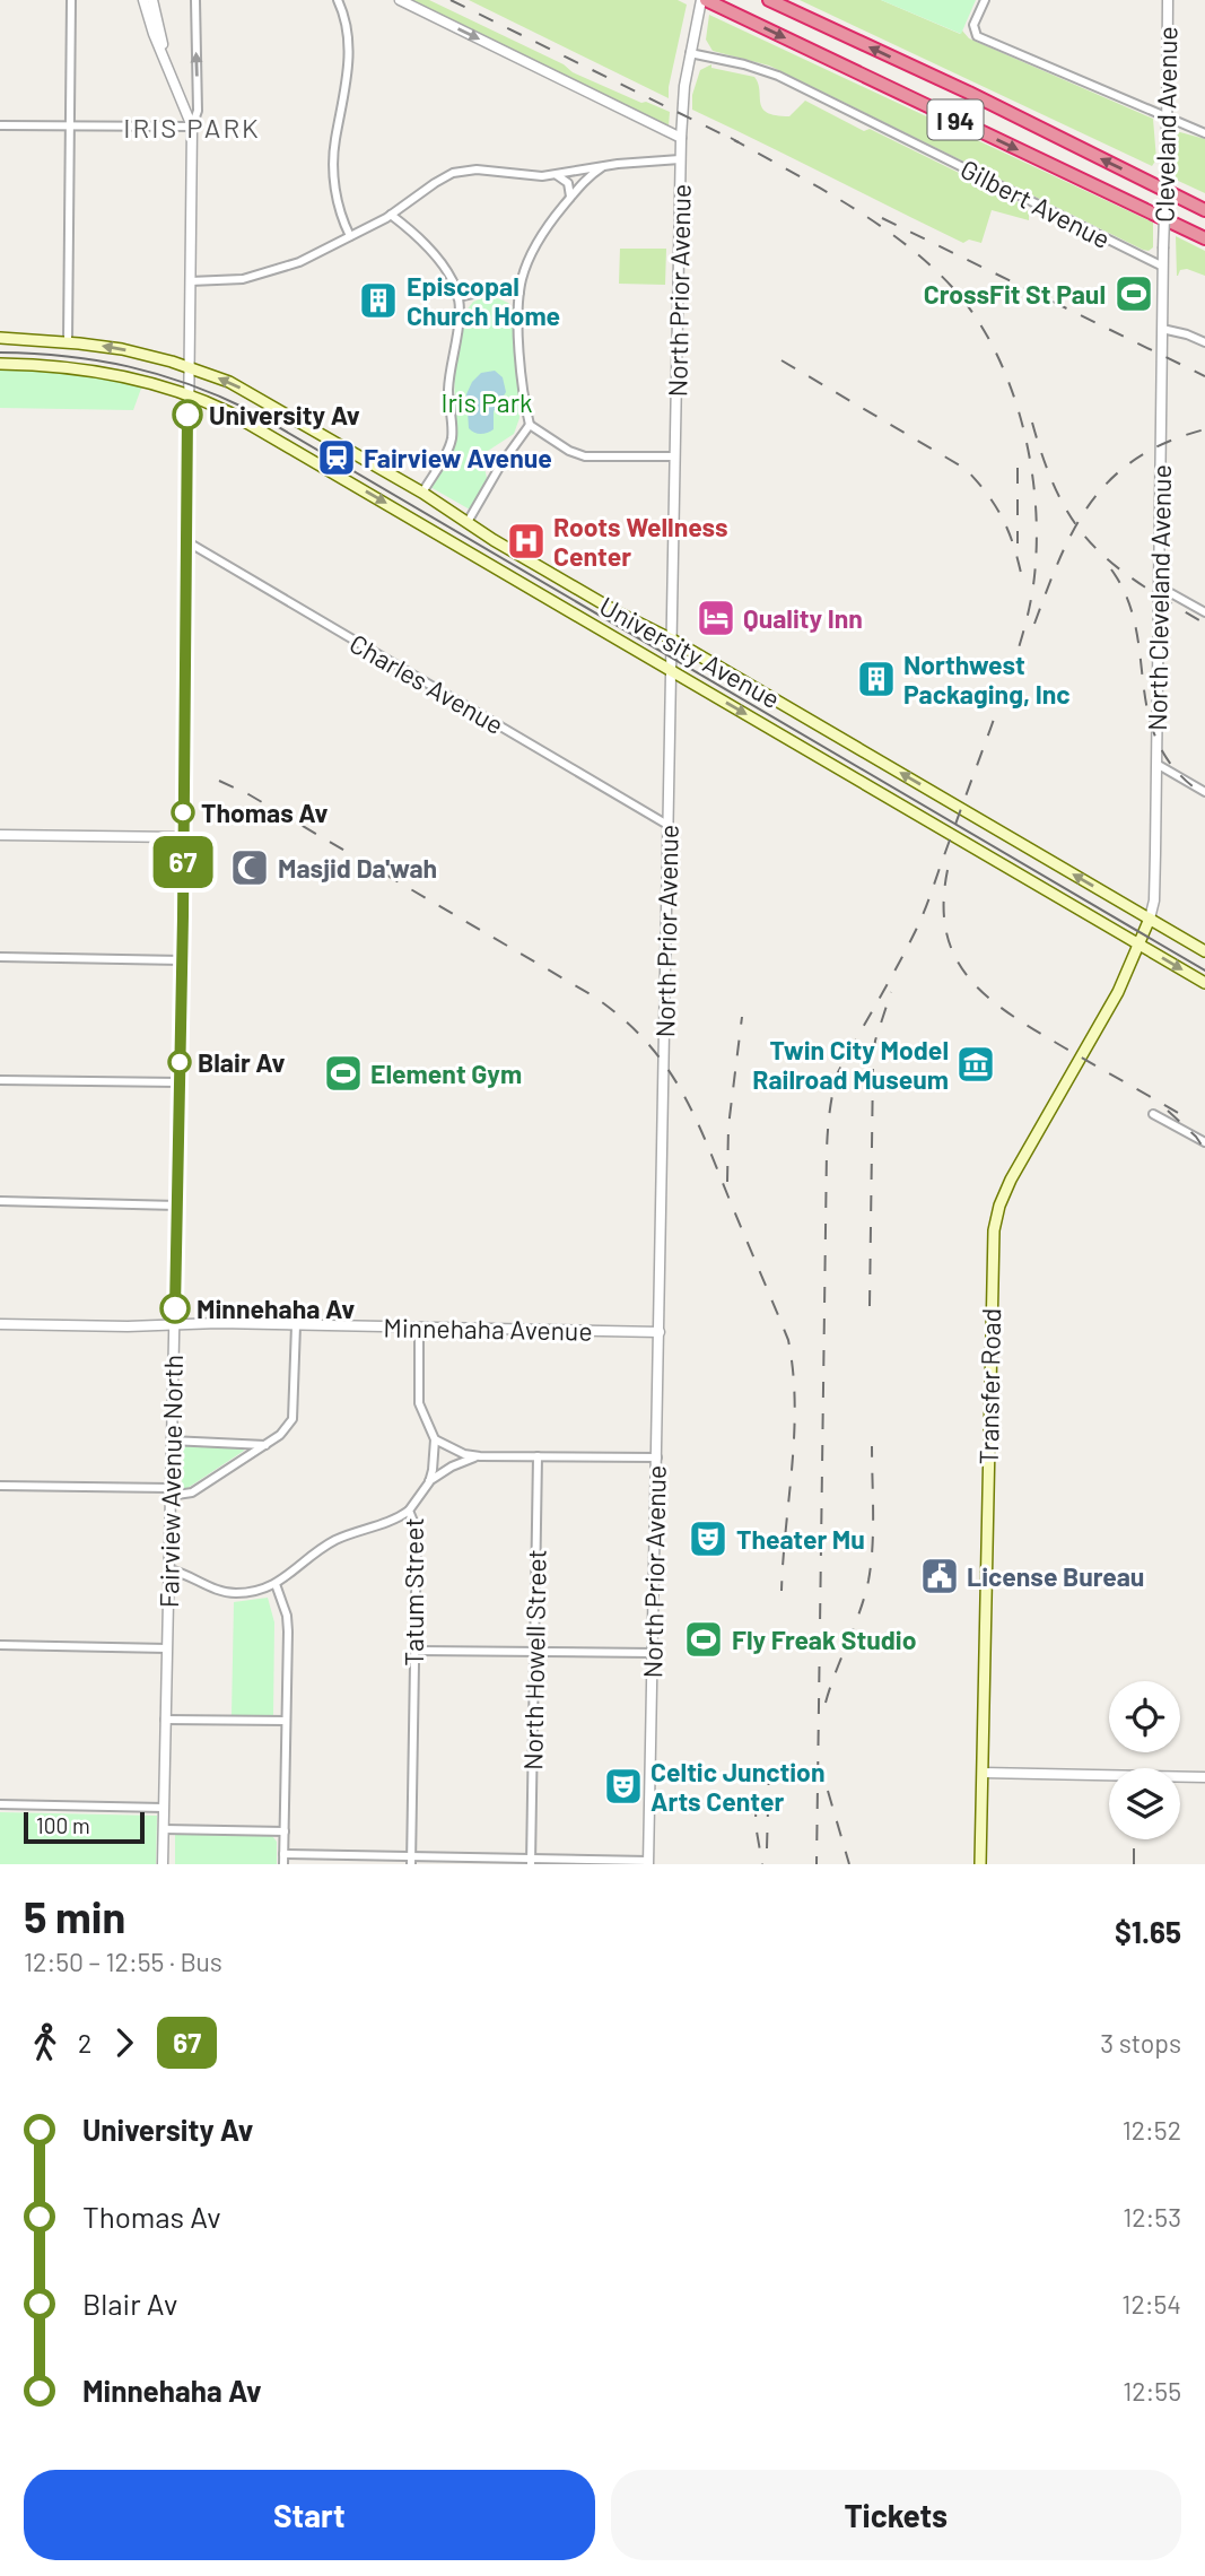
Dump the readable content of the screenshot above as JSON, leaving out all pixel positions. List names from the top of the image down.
{
  "streets": {
    "highway": ["I 94"],
    "main road": ["North Cleveland Avenue", "University Avenue", "Transfer Road"],
    "street": [
      "Cleveland Avenue",
      "Gilbert Avenue",
      "North Prior Avenue",
      "Charles Avenue",
      "Minnehaha Avenue",
      "Fairview Avenue North",
      "Tatum Street",
      "North Howell Street"
    ]
  },
  "crossings": [
    ["I 94", "North Prior Avenue"],
    ["Cleveland Avenue", "North Cleveland Avenue"],
    ["Gilbert Avenue", "North Prior Avenue"],
    ["Gilbert Avenue", "North Cleveland Avenue"],
    ["North Prior Avenue", "University Avenue"],
    ["North Prior Avenue", "Charles Avenue"],
    ["North Prior Avenue", "Minnehaha Avenue"],
    ["North Cleveland Avenue", "University Avenue"],
    ["North Cleveland Avenue", "Transfer Road"],
    ["University Avenue", "Transfer Road"],
    ["University Avenue", "Fairview Avenue North"],
    ["Charles Avenue", "Fairview Avenue North"],
    ["Minnehaha Avenue", "Fairview Avenue North"],
    ["Minnehaha Avenue", "Tatum Street"]
  ],
  "districts": ["IRIS PARK"],
  "parks": ["Iris Park"],
  "places": {
    "sports": ["CrossFit St Paul", "Element Gym", "Fly Freak Studio"],
    "building": ["Episcopal Church Home", "Northwest Packaging, Inc"],
    "other": [
      "University Av",
      "Thomas Av",
      "Blair Av",
      "Minnehaha Av"
    ],
    "station": ["Fairview Avenue"],
    "hospital": ["Roots Wellness Center"],
    "hotel": ["Quality Inn"],
    "mosque": ["Masjid Da'wah"],
    "museum": ["Twin City Model Railroad Museum"],
    "theatre": ["Theater Mu", "Celtic Junction Arts Center"],
    "public building": ["License Bureau"]
  },
  "lines": ["bus line 67"],
  "scale_bar": "100 m",
  "page": {
    "on_map": "67",
    "scale": "100 m",
    "heading": ["5 min", "12:50 – 12:55 · Bus", "$1.65"],
    "legs": ["2", "67", "3 stops"],
    "list": [
      {
        "name": "University Av",
        "value": "12:52"
      },
      {
        "name": "Thomas Av",
        "value": "12:53"
      },
      {
        "name": "Blair Av",
        "value": "12:54"
      },
      {
        "name": "Minnehaha Av",
        "value": "12:55"
      }
    ],
    "buttons": ["Start", "Tickets"]
  }
}
